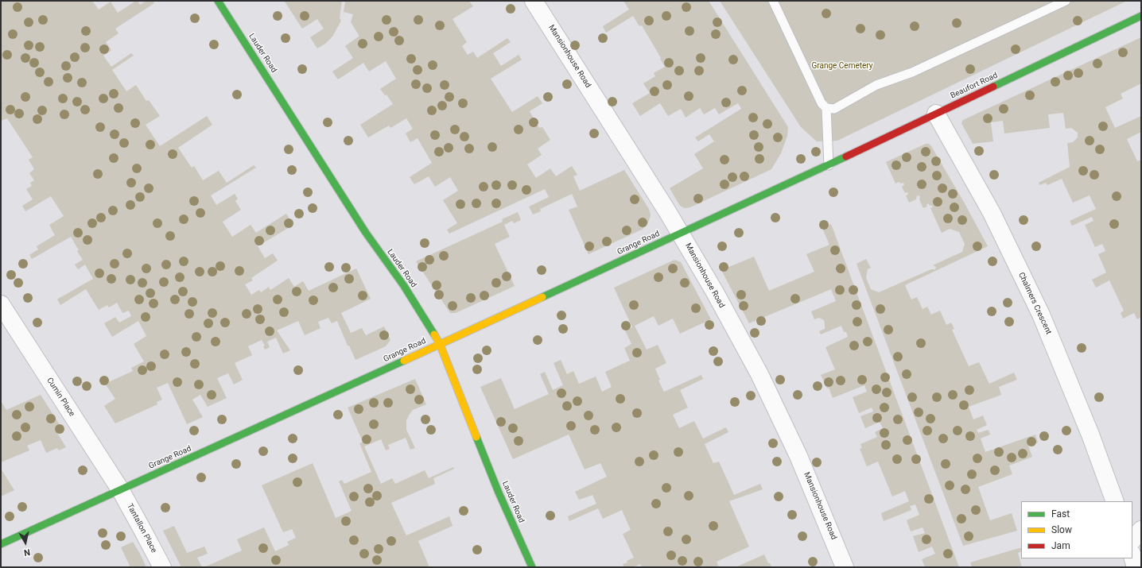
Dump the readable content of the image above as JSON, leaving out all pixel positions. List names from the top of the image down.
{
  "streets": {
    "street": [
      "Lauder Road",
      "Mansionhouse Road",
      "Beaufort Road",
      "Grange Road",
      "Chalmers Crescent",
      "Cumin Place",
      "Tantallon Place"
    ]
  },
  "crossings": [
    ["Lauder Road", "Grange Road"],
    ["Mansionhouse Road", "Grange Road"],
    ["Beaufort Road", "Grange Road"],
    ["Beaufort Road", "Chalmers Crescent"],
    ["Grange Road", "Cumin Place"],
    ["Grange Road", "Tantallon Place"],
    ["Cumin Place", "Tantallon Place"]
  ],
  "parks": ["Grange Cemetery"],
  "legend": ["Fast", "Slow", "Jam"],
  "north": "bottom"
}
